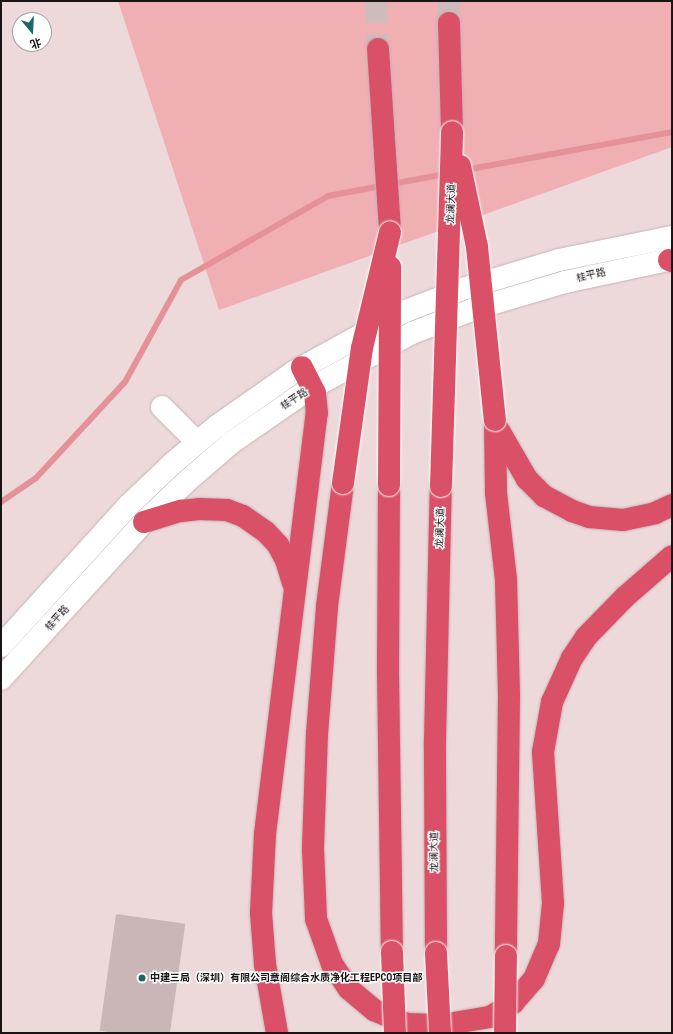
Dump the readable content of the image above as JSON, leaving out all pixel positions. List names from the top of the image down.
{
  "streets": {
    "highway": ["龙澜大道"],
    "street": ["桂平路"]
  },
  "places": ["中建三局（深圳）有限公司章阁综合水质净化工程EPCO项目部"],
  "north": "bottom"
}
